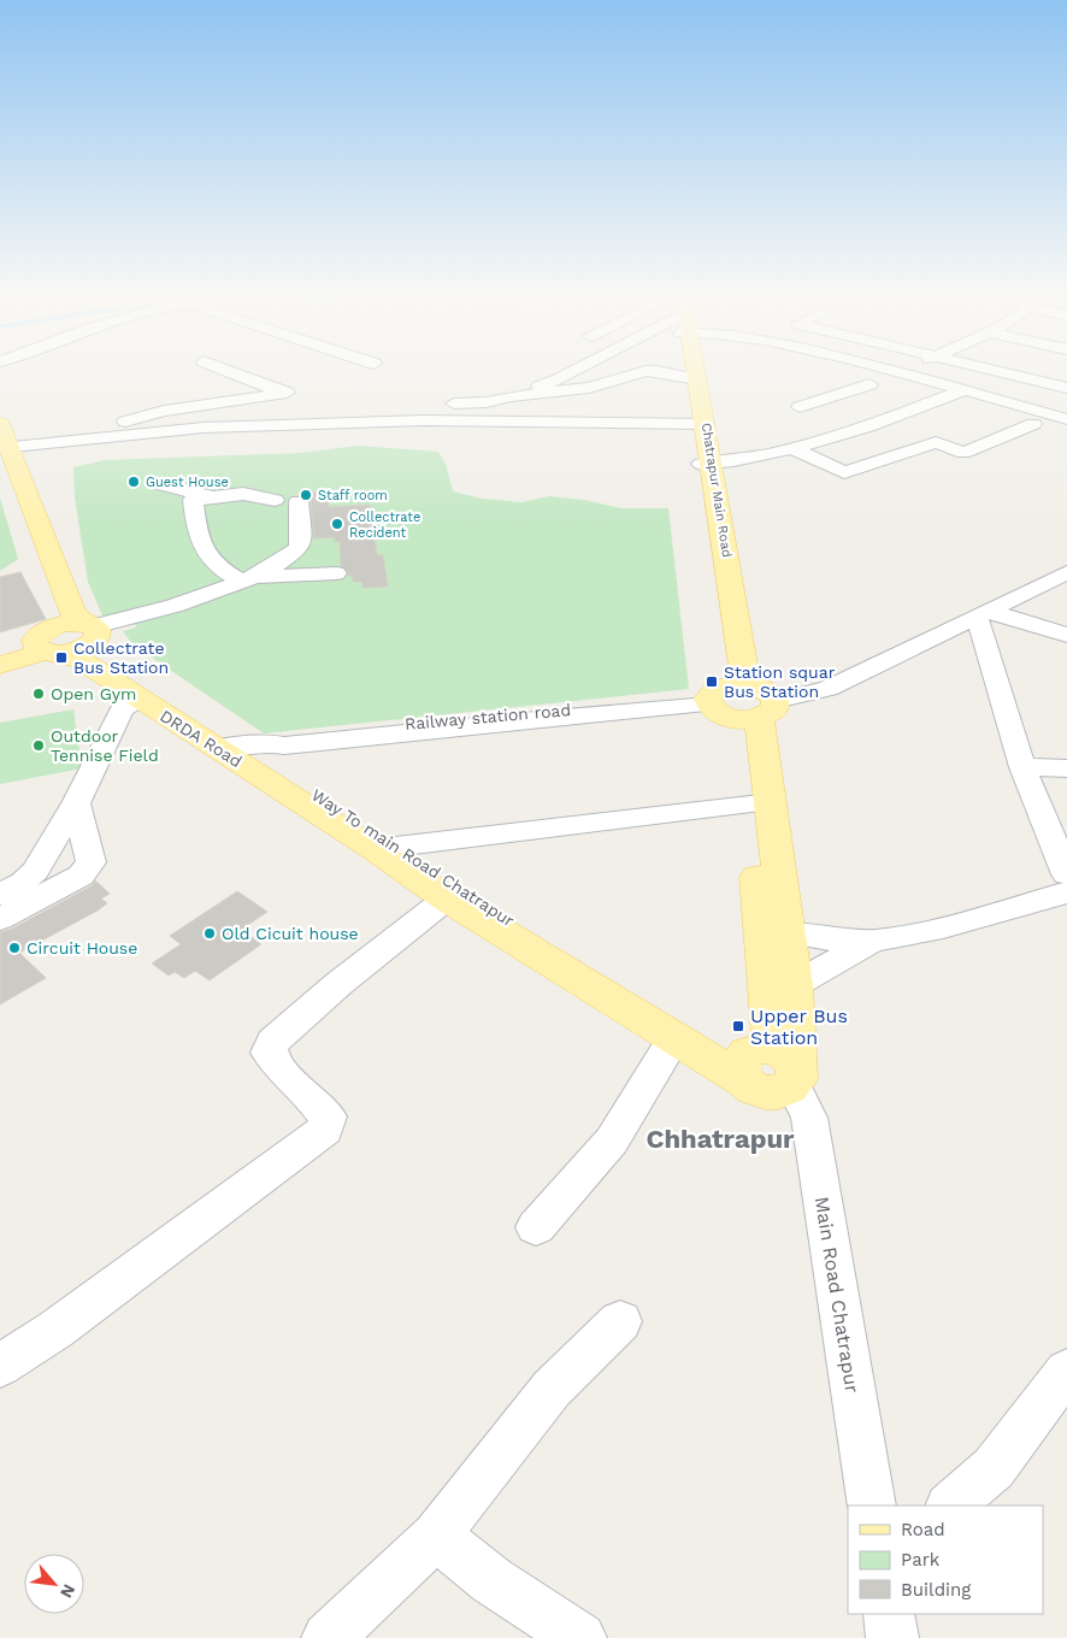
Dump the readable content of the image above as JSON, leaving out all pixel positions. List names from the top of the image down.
{
  "streets": {
    "main road": ["Chatrapur Main Road", "DRDA Road", "Way To main Road Chatrapur"],
    "street": ["Railway station road", "Main Road Chatrapur"]
  },
  "crossings": [
    ["Chatrapur Main Road", "Railway station road"],
    ["Railway station road", "DRDA Road"],
    ["Railway station road", "Way To main Road Chatrapur"],
    ["DRDA Road", "Way To main Road Chatrapur"],
    ["Way To main Road Chatrapur", "Main Road Chatrapur"]
  ],
  "districts": ["Chhatrapur"],
  "places": {
    "other": [
      "Guest House",
      "Staff room",
      "Collectrate Recident",
      "Open Gym",
      "Outdoor Tennise Field",
      "Old Cicuit house",
      "Circuit House"
    ],
    "transit": ["Collectrate Bus Station", "Station squar Bus Station", "Upper Bus Station"]
  },
  "legend": ["Road", "Park", "Building"],
  "north": "bottom right"
}
